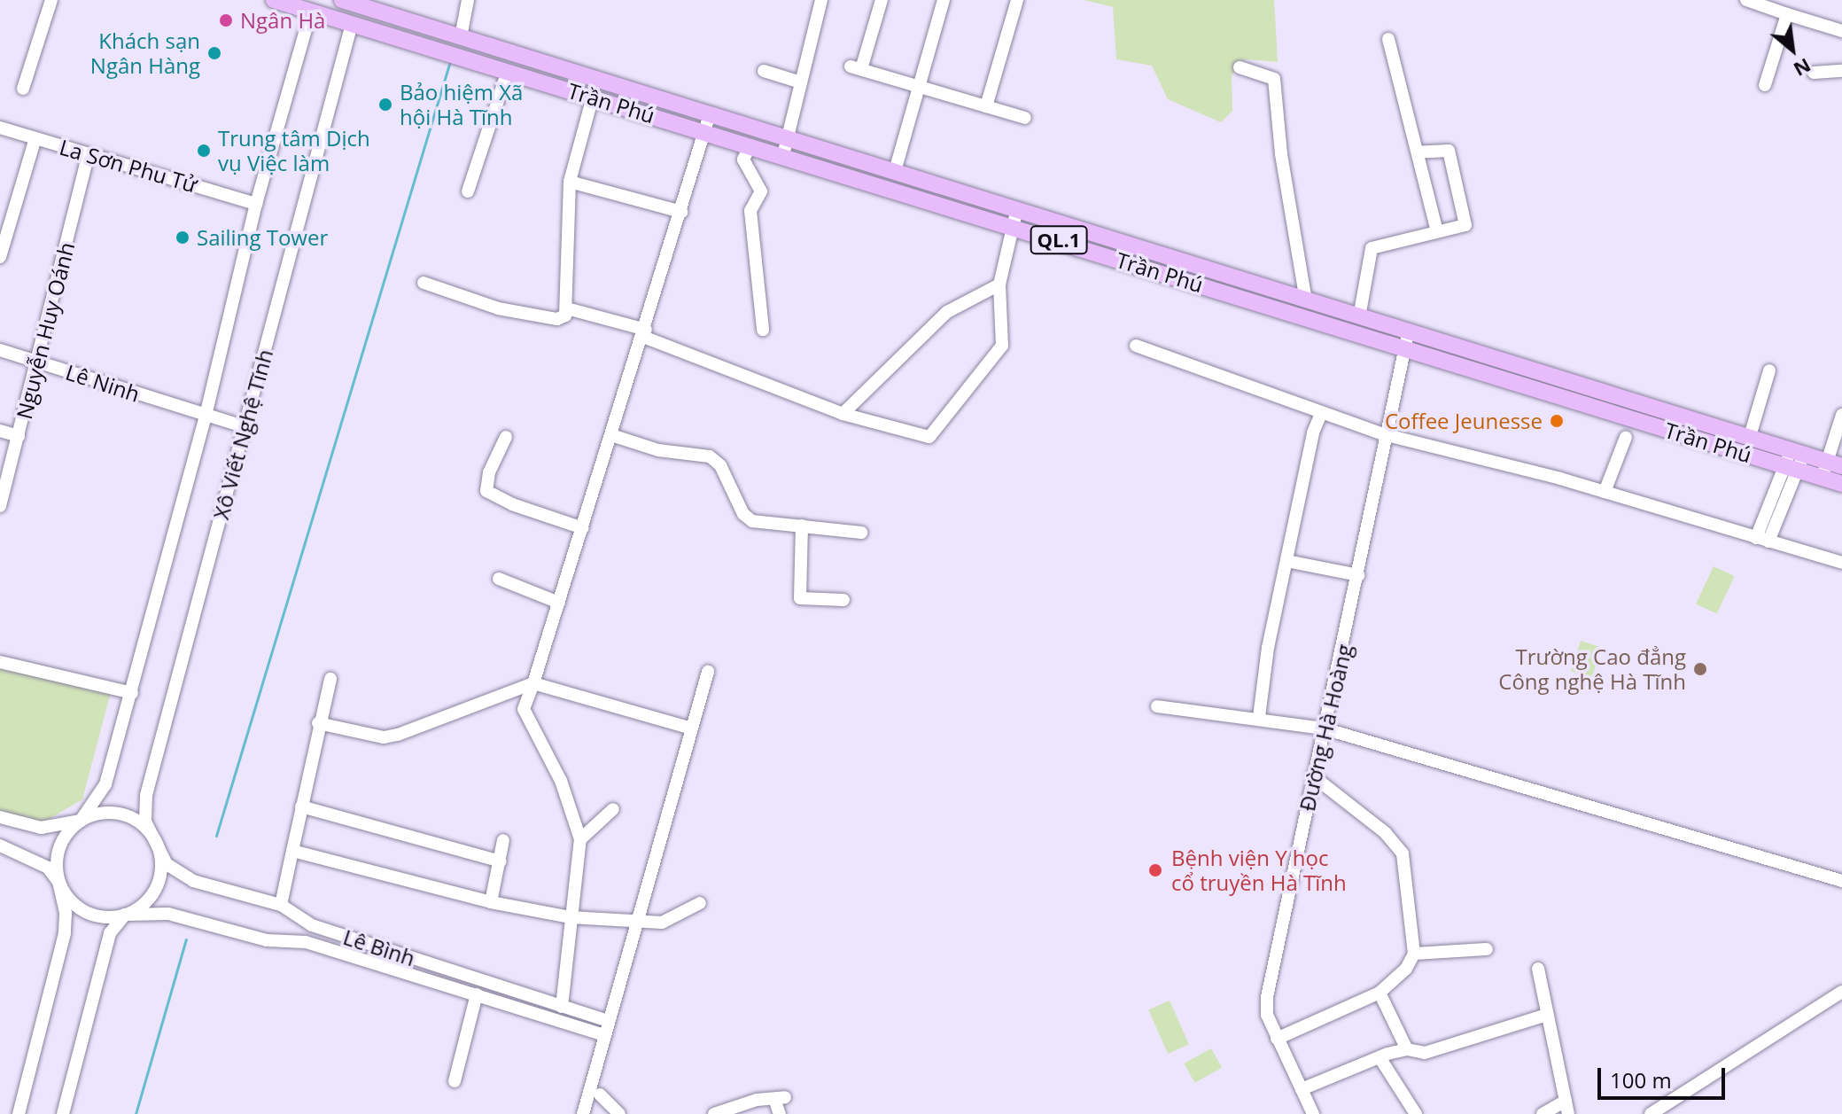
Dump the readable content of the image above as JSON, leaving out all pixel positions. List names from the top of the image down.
{
  "streets": {
    "main road": ["Trần Phú", "QL.1"],
    "street": [
      "La Sơn Phu Tử",
      "Nguyễn Huy Oánh",
      "Lê Ninh",
      "Xô Viết Nghệ Tĩnh",
      "Đường Hà Hoàng",
      "Lê Bình"
    ]
  },
  "crossings": [
    ["Trần Phú", "Xô Viết Nghệ Tĩnh"],
    ["Trần Phú", "Đường Hà Hoàng"],
    ["La Sơn Phu Tử", "Nguyễn Huy Oánh"],
    ["La Sơn Phu Tử", "Xô Viết Nghệ Tĩnh"],
    ["Nguyễn Huy Oánh", "Lê Ninh"],
    ["Lê Ninh", "Xô Viết Nghệ Tĩnh"],
    ["Xô Viết Nghệ Tĩnh", "Lê Bình"]
  ],
  "places": [
    "Ngân Hà",
    "Khách sạn Ngân Hàng",
    "Bảo hiệm Xã hội Hà Tĩnh",
    "Trung tâm Dịch vụ Việc làm",
    "Sailing Tower",
    "Coffee Jeunesse",
    "Trường Cao đẳng Công nghệ Hà Tĩnh",
    "Bệnh viện Y học cổ truyền Hà Tĩnh"
  ],
  "scale_bar": "100 m",
  "north": "bottom right"
}
